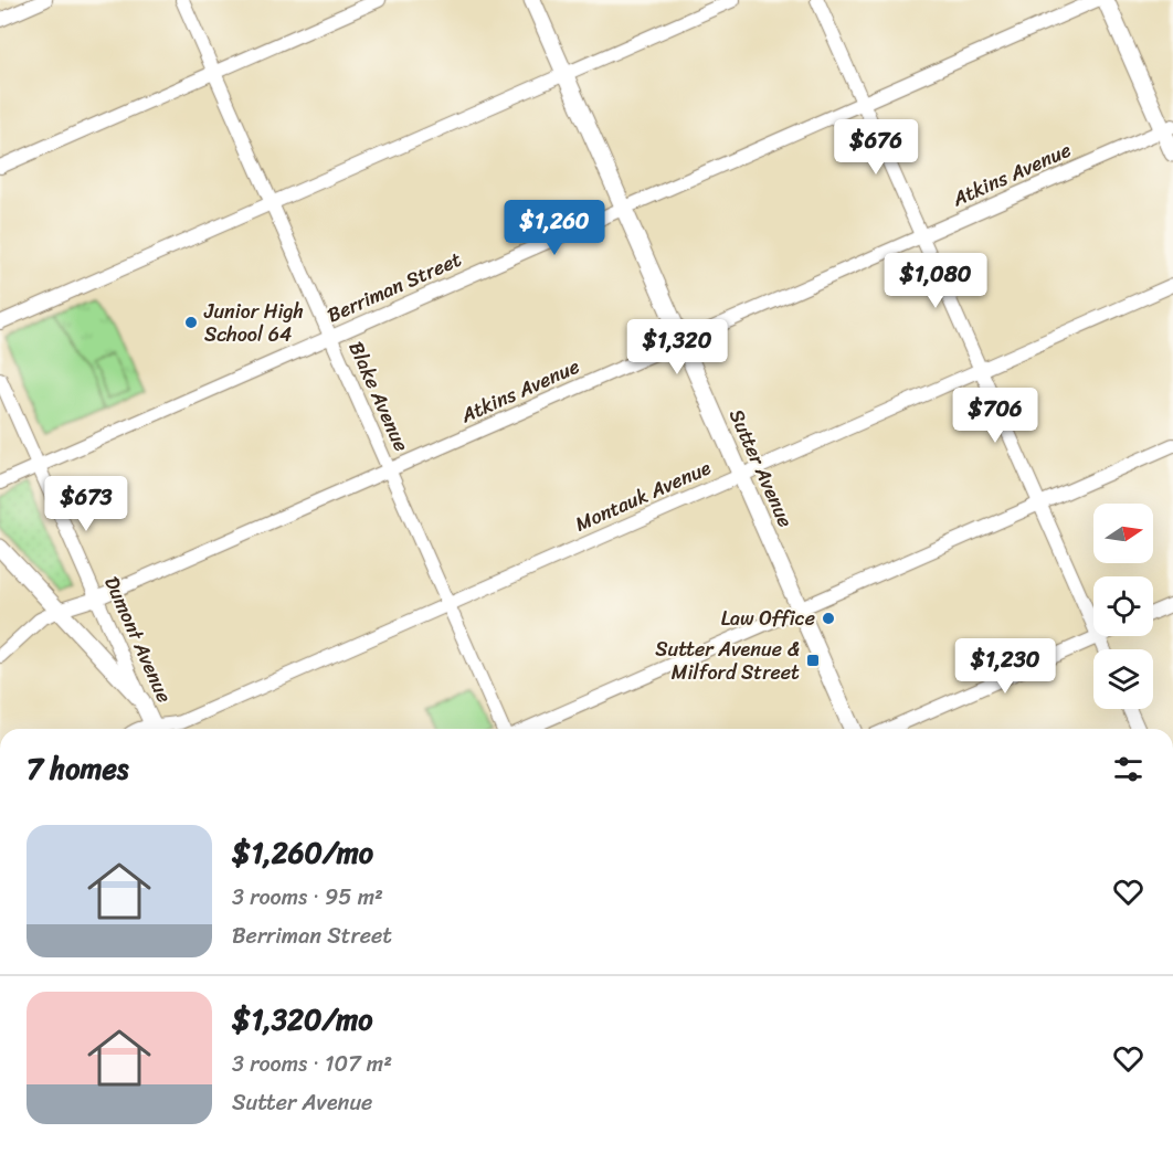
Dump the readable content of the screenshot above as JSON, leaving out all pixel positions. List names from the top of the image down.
{
  "streets": {
    "street": [
      "Atkins Avenue",
      "Berriman Street",
      "Blake Avenue",
      "Sutter Avenue",
      "Montauk Avenue",
      "Dumont Avenue"
    ]
  },
  "crossings": [
    ["Atkins Avenue", "Blake Avenue"],
    ["Atkins Avenue", "Sutter Avenue"],
    ["Atkins Avenue", "Dumont Avenue"],
    ["Berriman Street", "Blake Avenue"],
    ["Berriman Street", "Sutter Avenue"],
    ["Berriman Street", "Dumont Avenue"],
    ["Blake Avenue", "Montauk Avenue"],
    ["Sutter Avenue", "Montauk Avenue"]
  ],
  "places": {
    "other": ["Junior High School 64", "Law Office"],
    "transit": ["Sutter Avenue & Milford Street"]
  },
  "north": "right",
  "page": {
    "price": [
      "$676",
      "$1,260",
      "$1,080",
      "$1,320",
      "$706",
      "$673",
      "$1,230"
    ],
    "heading": "7 homes",
    "list": [
      {
        "name": "$1,260/mo",
        "note": "3 rooms · 95 m² · Berriman Street"
      },
      {
        "name": "$1,320/mo",
        "note": "3 rooms · 107 m² · Sutter Avenue"
      }
    ]
  }
}
